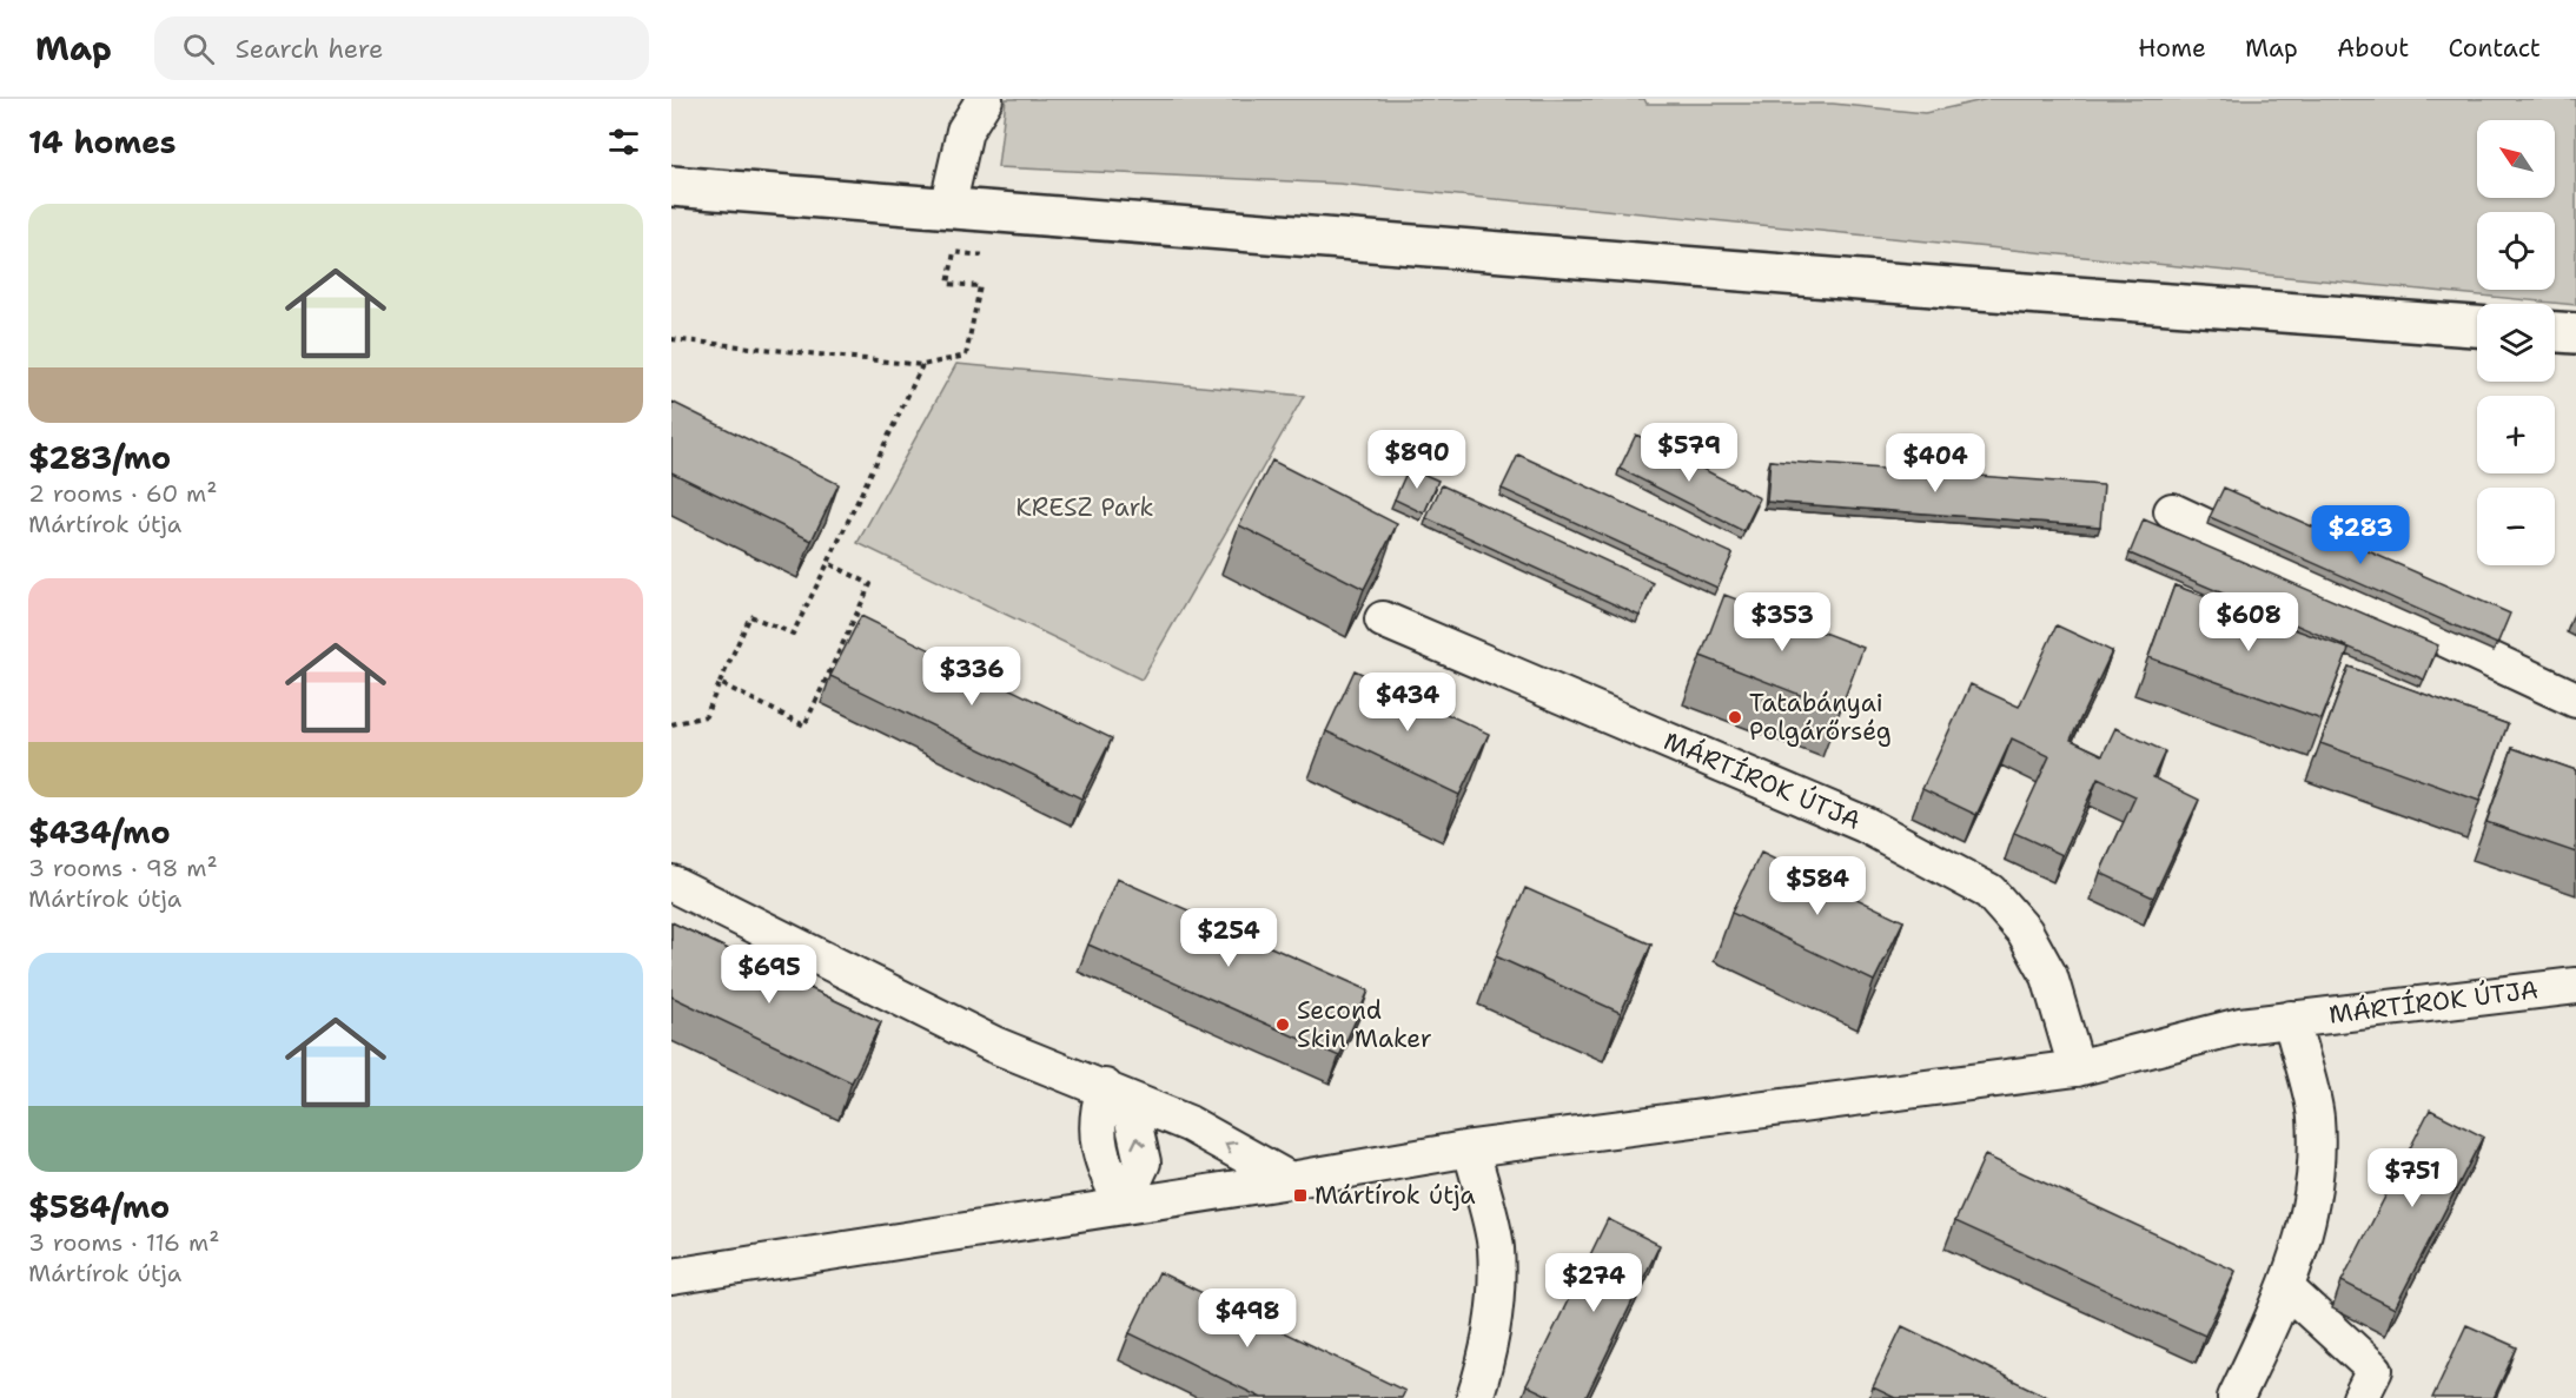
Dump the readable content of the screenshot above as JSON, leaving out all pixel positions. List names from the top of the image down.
{
  "streets": {
    "street": ["MÁRTÍROK ÚTJA"]
  },
  "parks": ["KRESZ Park"],
  "places": {
    "other": ["Tatabányai Polgárőrség", "Second Skin Maker"],
    "transit": ["Mártírok útja"]
  },
  "north": "top left",
  "page": {
    "header": "Map",
    "search": "Search here",
    "nav": [
      "Home",
      "Map",
      "About",
      "Contact"
    ],
    "heading": "14 homes",
    "map_buttons": ["+", "−"],
    "list": [
      {
        "name": "$283/mo",
        "note": "2 rooms · 60 m² · Mártírok útja"
      },
      {
        "name": "$434/mo",
        "note": "3 rooms · 98 m² · Mártírok útja"
      },
      {
        "name": "$584/mo",
        "note": "3 rooms · 116 m² · Mártírok útja"
      }
    ],
    "price": [
      "$579",
      "$890",
      "$404",
      "$283",
      "$353",
      "$608",
      "$336",
      "$434",
      "$584",
      "$254",
      "$695",
      "$751",
      "$274",
      "$498"
    ]
  }
}
